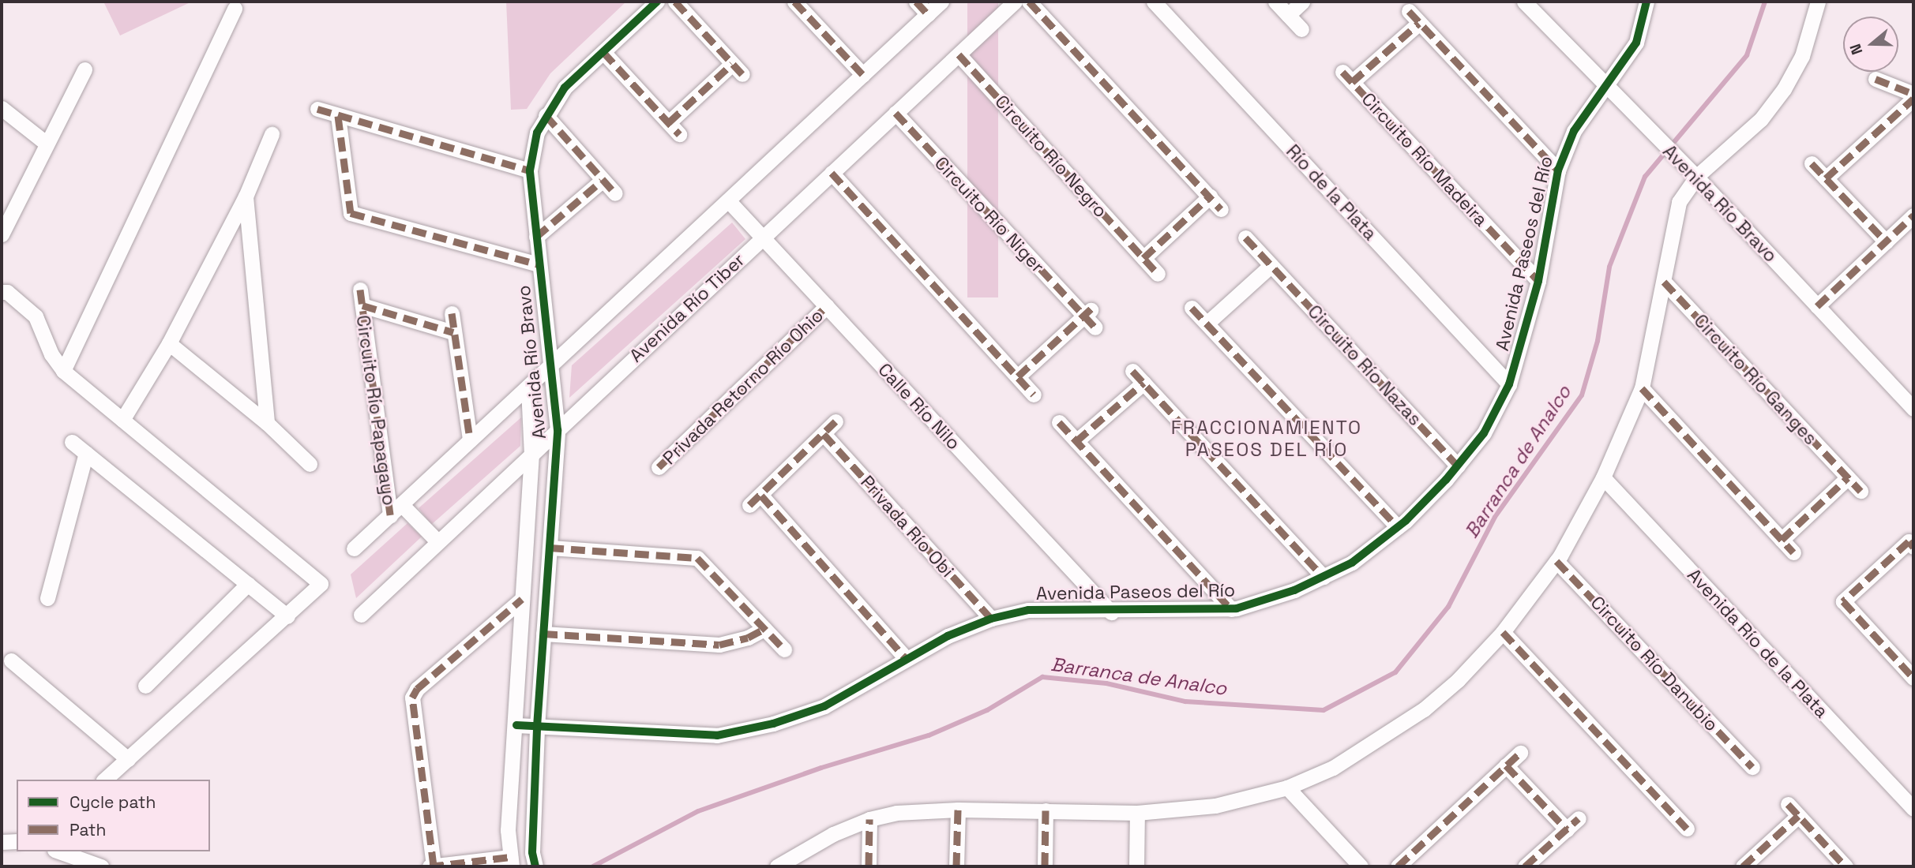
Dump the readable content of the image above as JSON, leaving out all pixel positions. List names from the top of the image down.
{
  "streets": {
    "street": [
      "Circuito Río Negro",
      "Circuito Río Madeira",
      "Río de la Plata",
      "Avenida Río Bravo",
      "Circuito Río Niger",
      "Avenida Paseos del Río",
      "Avenida Río Tiber",
      "Circuito Río Nazas",
      "Circuito Río Ganges",
      "Privada Retorno Río Ohio",
      "Calle Río Nilo",
      "Circuito Río Papagayo",
      "Privada Río Obi",
      "Avenida Río de la Plata",
      "Circuito Río Danubio"
    ]
  },
  "crossings": [
    ["Circuito Río Negro", "Avenida Río Tiber"],
    ["Circuito Río Madeira", "Avenida Paseos del Río"],
    ["Río de la Plata", "Avenida Paseos del Río"],
    ["Avenida Río Bravo", "Avenida Paseos del Río"],
    ["Avenida Río Bravo", "Avenida Río Tiber"],
    ["Circuito Río Niger", "Avenida Río Tiber"],
    ["Avenida Paseos del Río", "Circuito Río Nazas"],
    ["Avenida Paseos del Río", "Calle Río Nilo"],
    ["Avenida Paseos del Río", "Privada Río Obi"],
    ["Avenida Río Tiber", "Calle Río Nilo"],
    ["Privada Retorno Río Ohio", "Calle Río Nilo"]
  ],
  "districts": ["FRACCIONAMIENTO PASEOS DEL RÍO"],
  "water": ["Barranca de Analco"],
  "legend": ["Cycle path", "Path"],
  "north": "left"
}
